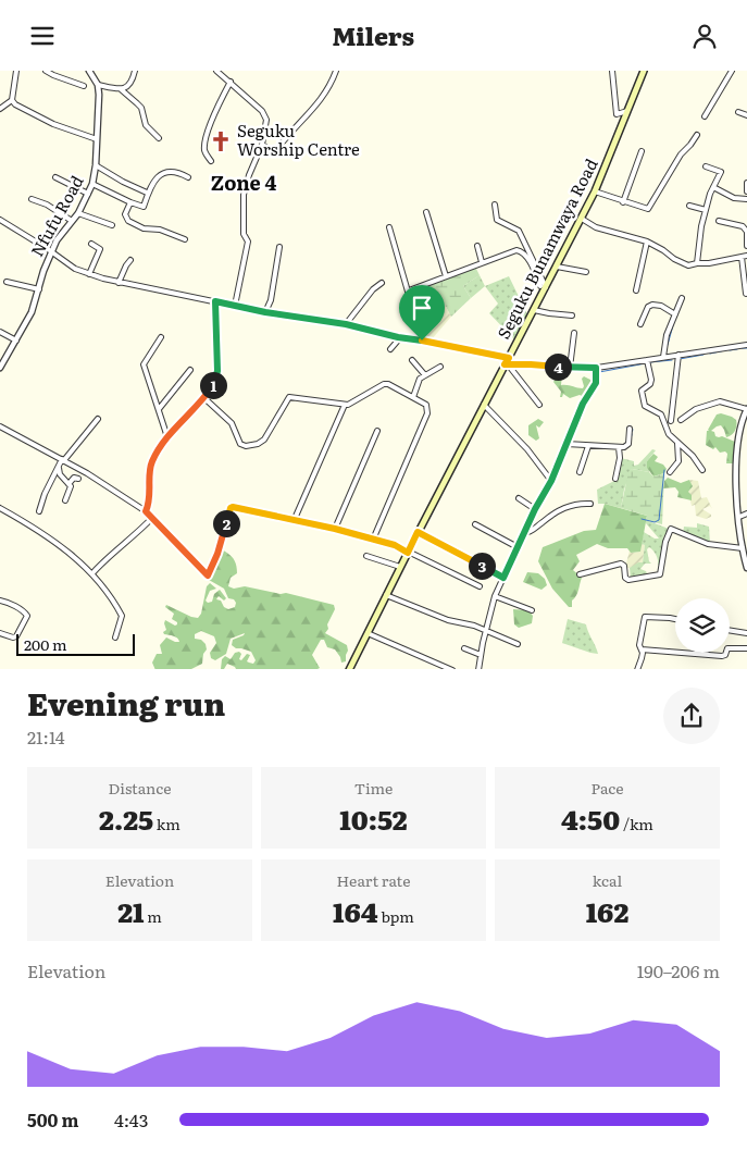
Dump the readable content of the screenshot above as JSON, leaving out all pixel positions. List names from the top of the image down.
{
  "streets": {
    "main road": ["Seguku Bunamwaya Road"],
    "street": ["Nfufu Road"]
  },
  "districts": ["Zone 4"],
  "places": {
    "church": ["Seguku Worship Centre"]
  },
  "scale_bar": "200 m",
  "page": {
    "header": "Milers",
    "pins": [
      "4",
      "1",
      "2",
      "3"
    ],
    "scale": "200 m",
    "heading": ["Evening run", "21:14"],
    "stats": [
      ["Distance", "2.25 km"],
      ["Time", "10:52"],
      ["Pace", "4:50 /km"],
      ["Elevation", "21 m"],
      ["Heart rate", "164 bpm"],
      ["kcal", "162"]
    ],
    "chart": ["Elevation", "190–206 m"],
    "list": [
      {
        "name": "500 m",
        "note": "4:43"
      }
    ]
  }
}
